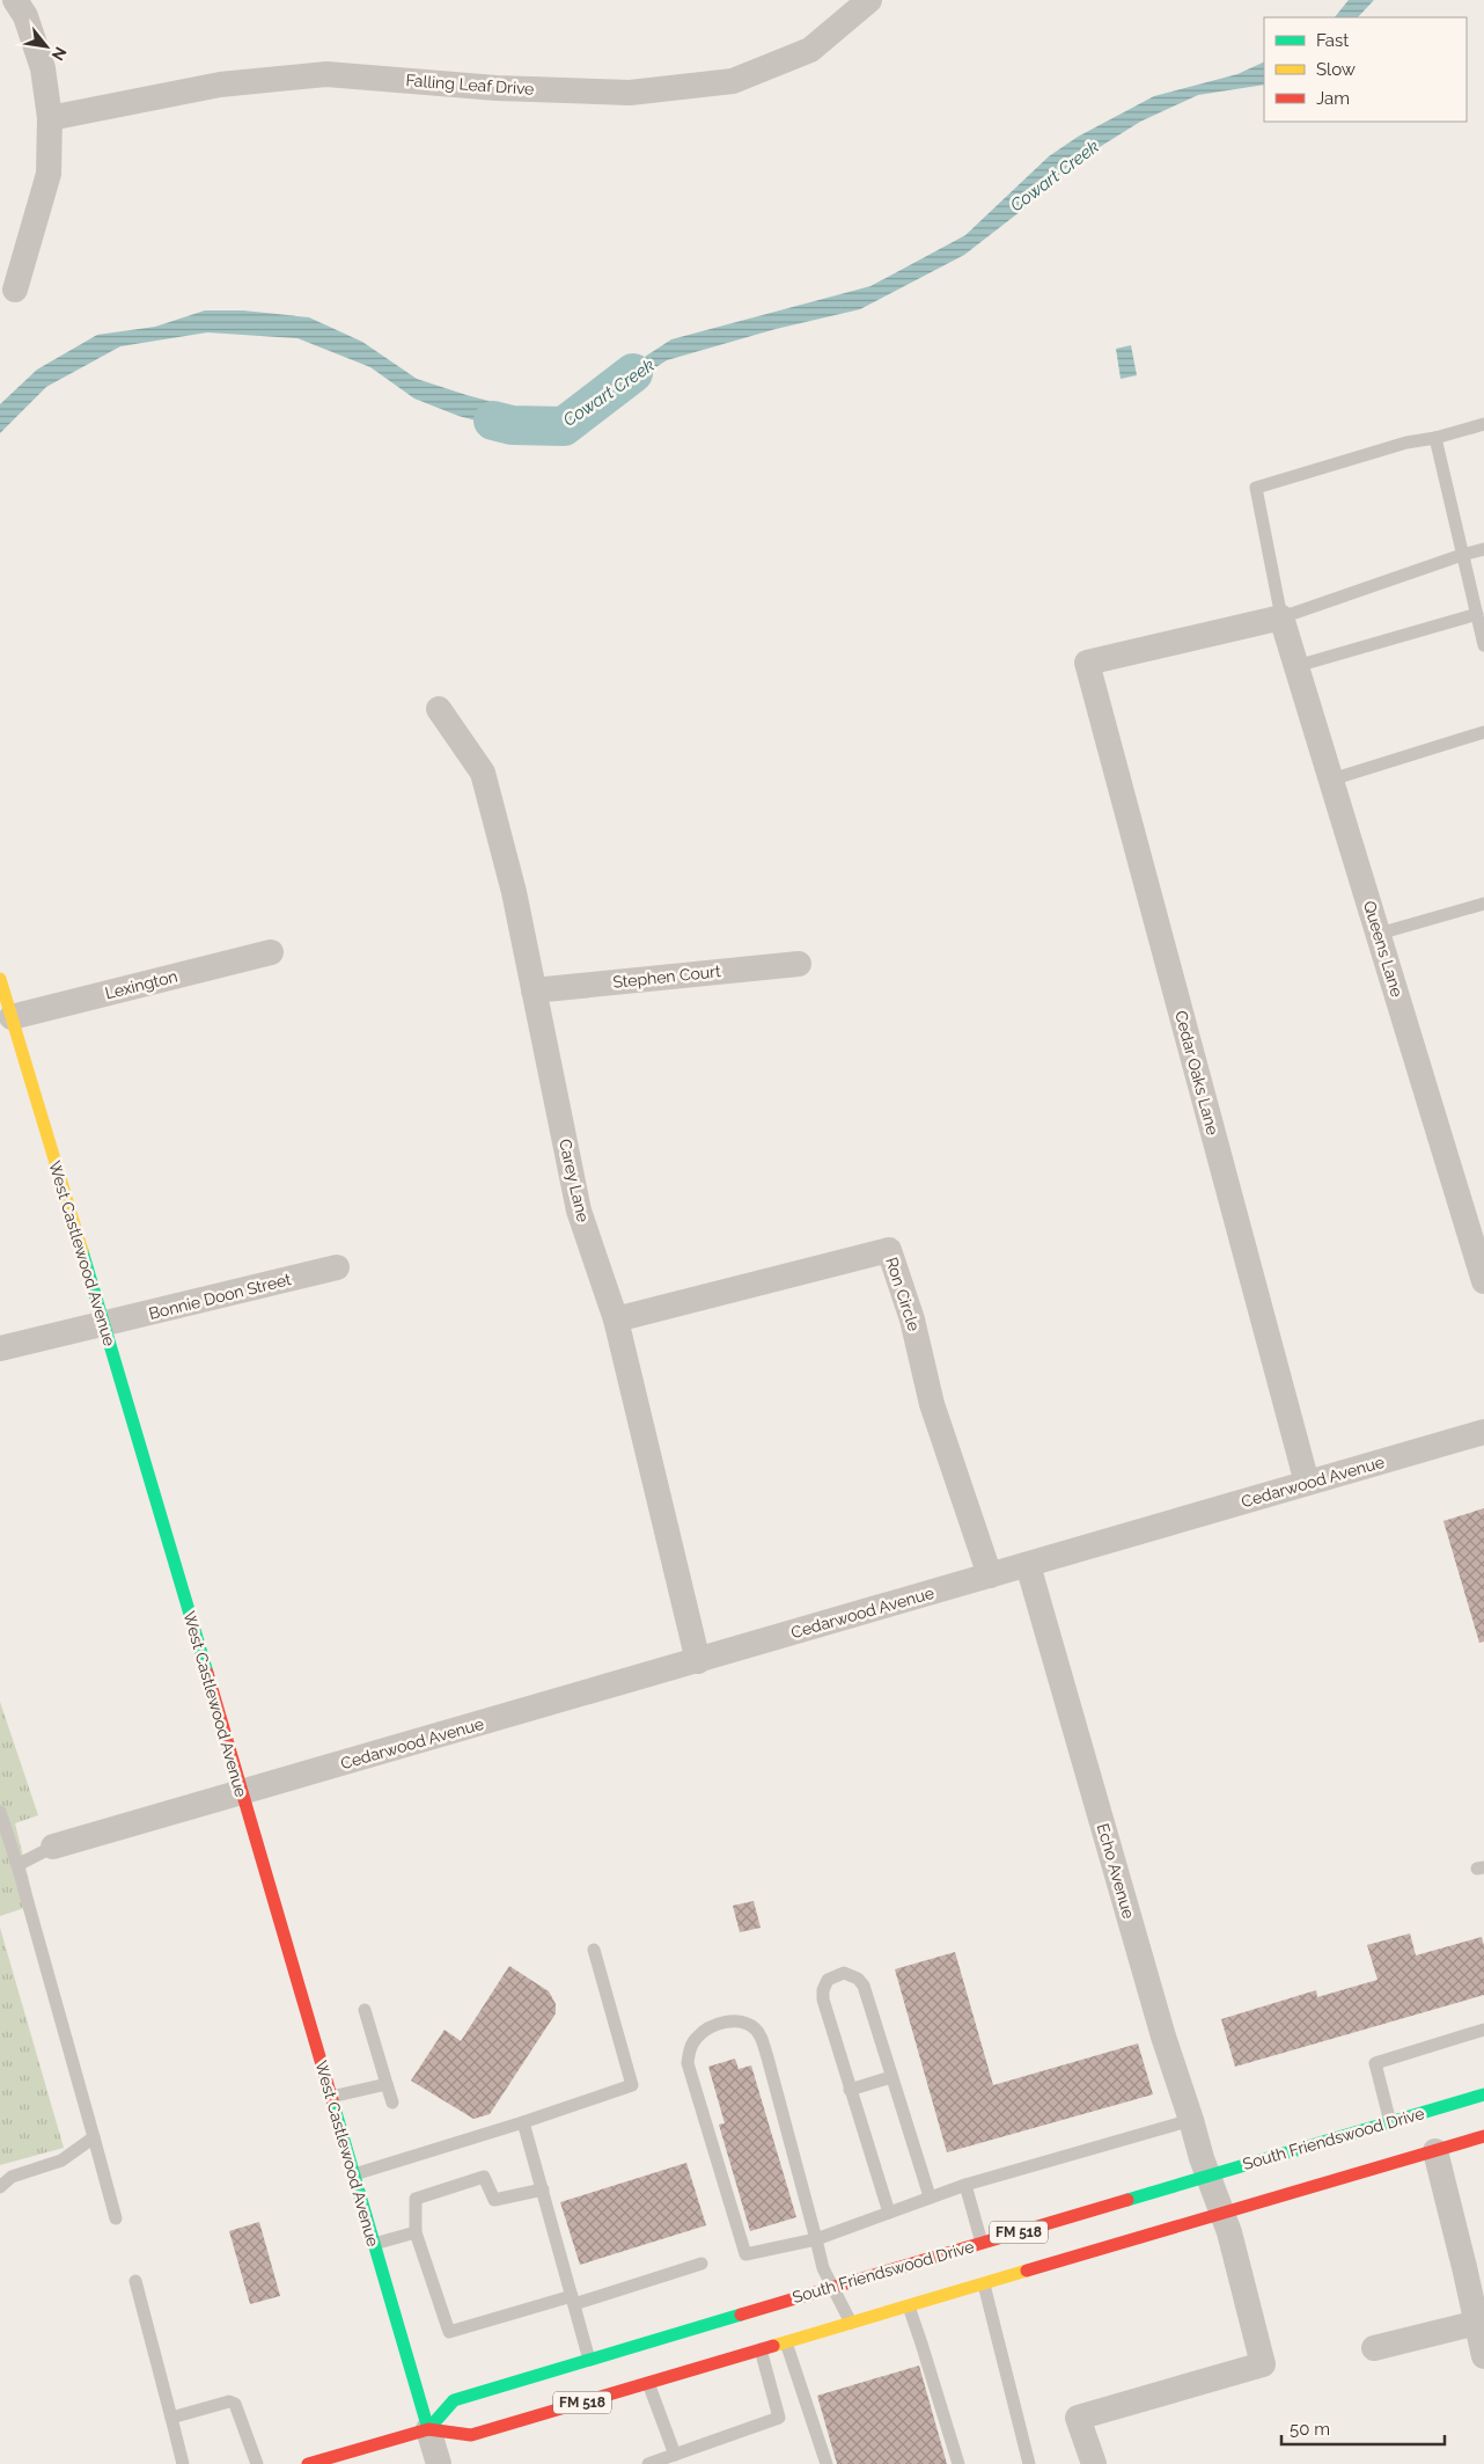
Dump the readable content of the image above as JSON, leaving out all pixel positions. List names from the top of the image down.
{
  "streets": {
    "main road": ["West Castlewood Avenue", "South Friendswood Drive", "FM 518"],
    "street": [
      "Falling Leaf Drive",
      "Queens Lane",
      "Stephen Court",
      "Lexington",
      "Cedar Oaks Lane",
      "Carey Lane",
      "Ron Circle",
      "Bonnie Doon Street",
      "Cedarwood Avenue",
      "Echo Avenue"
    ]
  },
  "crossings": [
    ["Queens Lane", "Cedar Oaks Lane"],
    ["Stephen Court", "Carey Lane"],
    ["Lexington", "West Castlewood Avenue"],
    ["Cedar Oaks Lane", "Cedarwood Avenue"],
    ["Carey Lane", "Ron Circle"],
    ["Carey Lane", "Cedarwood Avenue"],
    ["West Castlewood Avenue", "Bonnie Doon Street"],
    ["West Castlewood Avenue", "Cedarwood Avenue"],
    ["West Castlewood Avenue", "South Friendswood Drive"],
    ["West Castlewood Avenue", "FM 518"],
    ["Ron Circle", "Cedarwood Avenue"],
    ["Cedarwood Avenue", "Echo Avenue"],
    ["Echo Avenue", "South Friendswood Drive"],
    ["Echo Avenue", "FM 518"],
    ["South Friendswood Drive", "FM 518"]
  ],
  "water": ["Cowart Creek"],
  "legend": ["Fast", "Slow", "Jam"],
  "scale_bar": "50 m",
  "north": "bottom right"
}
